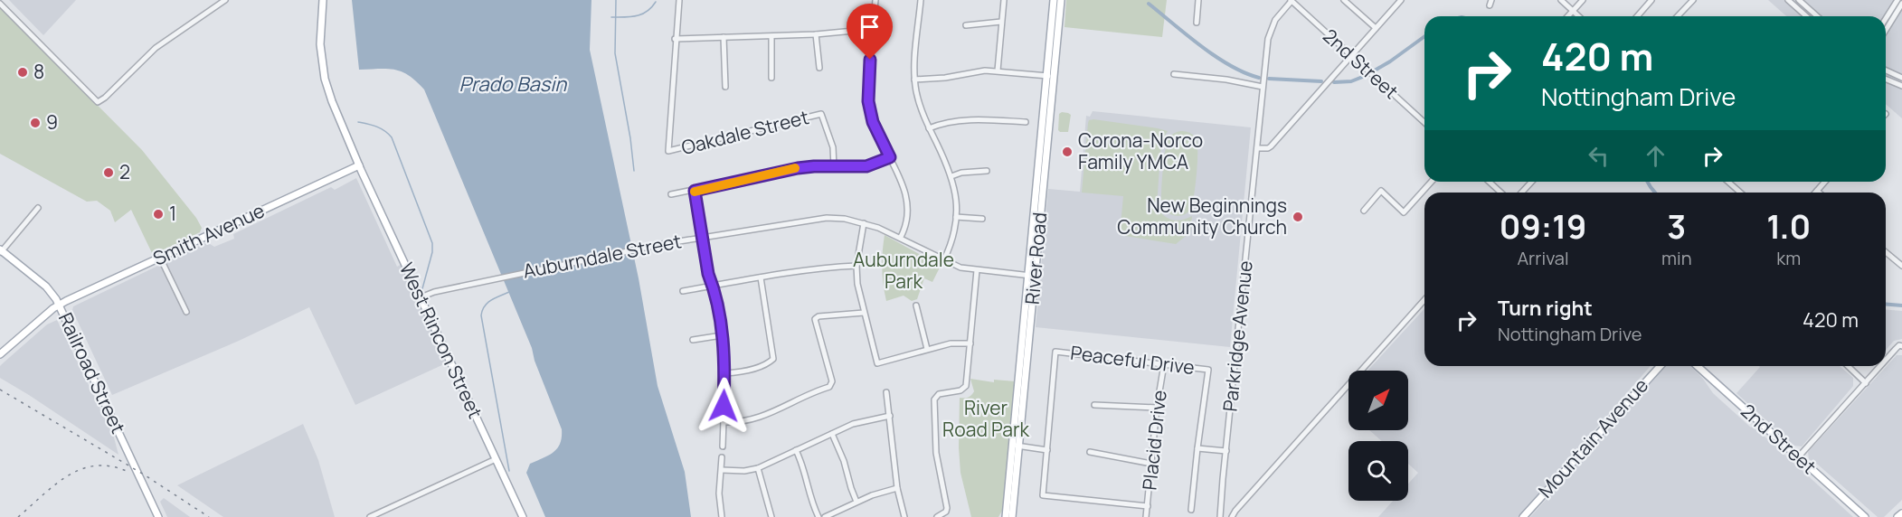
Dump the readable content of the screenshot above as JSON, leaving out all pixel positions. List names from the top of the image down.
{
  "streets": {
    "main road": [
      "2nd Street",
      "Smith Avenue",
      "River Road",
      "West Rincon Street",
      "Railroad Street",
      "Mountain Avenue"
    ],
    "street": [
      "Oakdale Street",
      "Auburndale Street",
      "Parkridge Avenue",
      "Peaceful Drive",
      "Placid Drive"
    ]
  },
  "crossings": [
    ["2nd Street", "Parkridge Avenue"],
    ["Smith Avenue", "West Rincon Street"],
    ["Smith Avenue", "Railroad Street"],
    ["Auburndale Street", "River Road"],
    ["Auburndale Street", "West Rincon Street"],
    ["Peaceful Drive", "Placid Drive"]
  ],
  "water": ["Prado Basin"],
  "parks": ["Auburndale Park", "River Road Park"],
  "places": [
    "8",
    "9",
    "Corona-Norco Family YMCA",
    "2",
    "1",
    "New Beginnings Community Church"
  ],
  "north": "top right",
  "page": {
    "turn": ["420 m", "Nottingham Drive"],
    "eta": [
      "09:19",
      "Arrival",
      "3",
      "min",
      "1.0",
      "km"
    ],
    "list": [
      {
        "name": "Turn right",
        "note": "Nottingham Drive",
        "value": "420 m"
      }
    ]
  }
}
